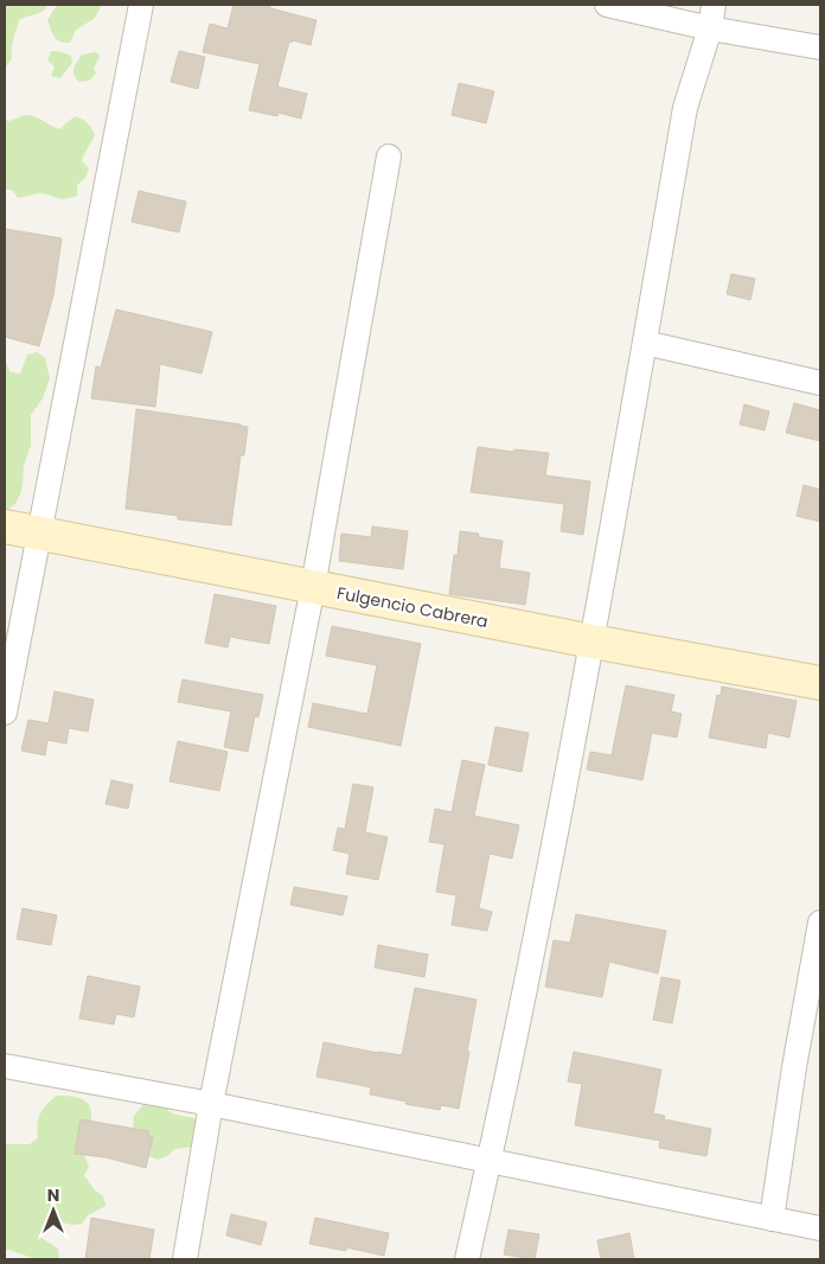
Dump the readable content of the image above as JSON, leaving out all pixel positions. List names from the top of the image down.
{
  "streets": {
    "main road": ["Fulgencio Cabrera"]
  },
  "north": "top"
}
